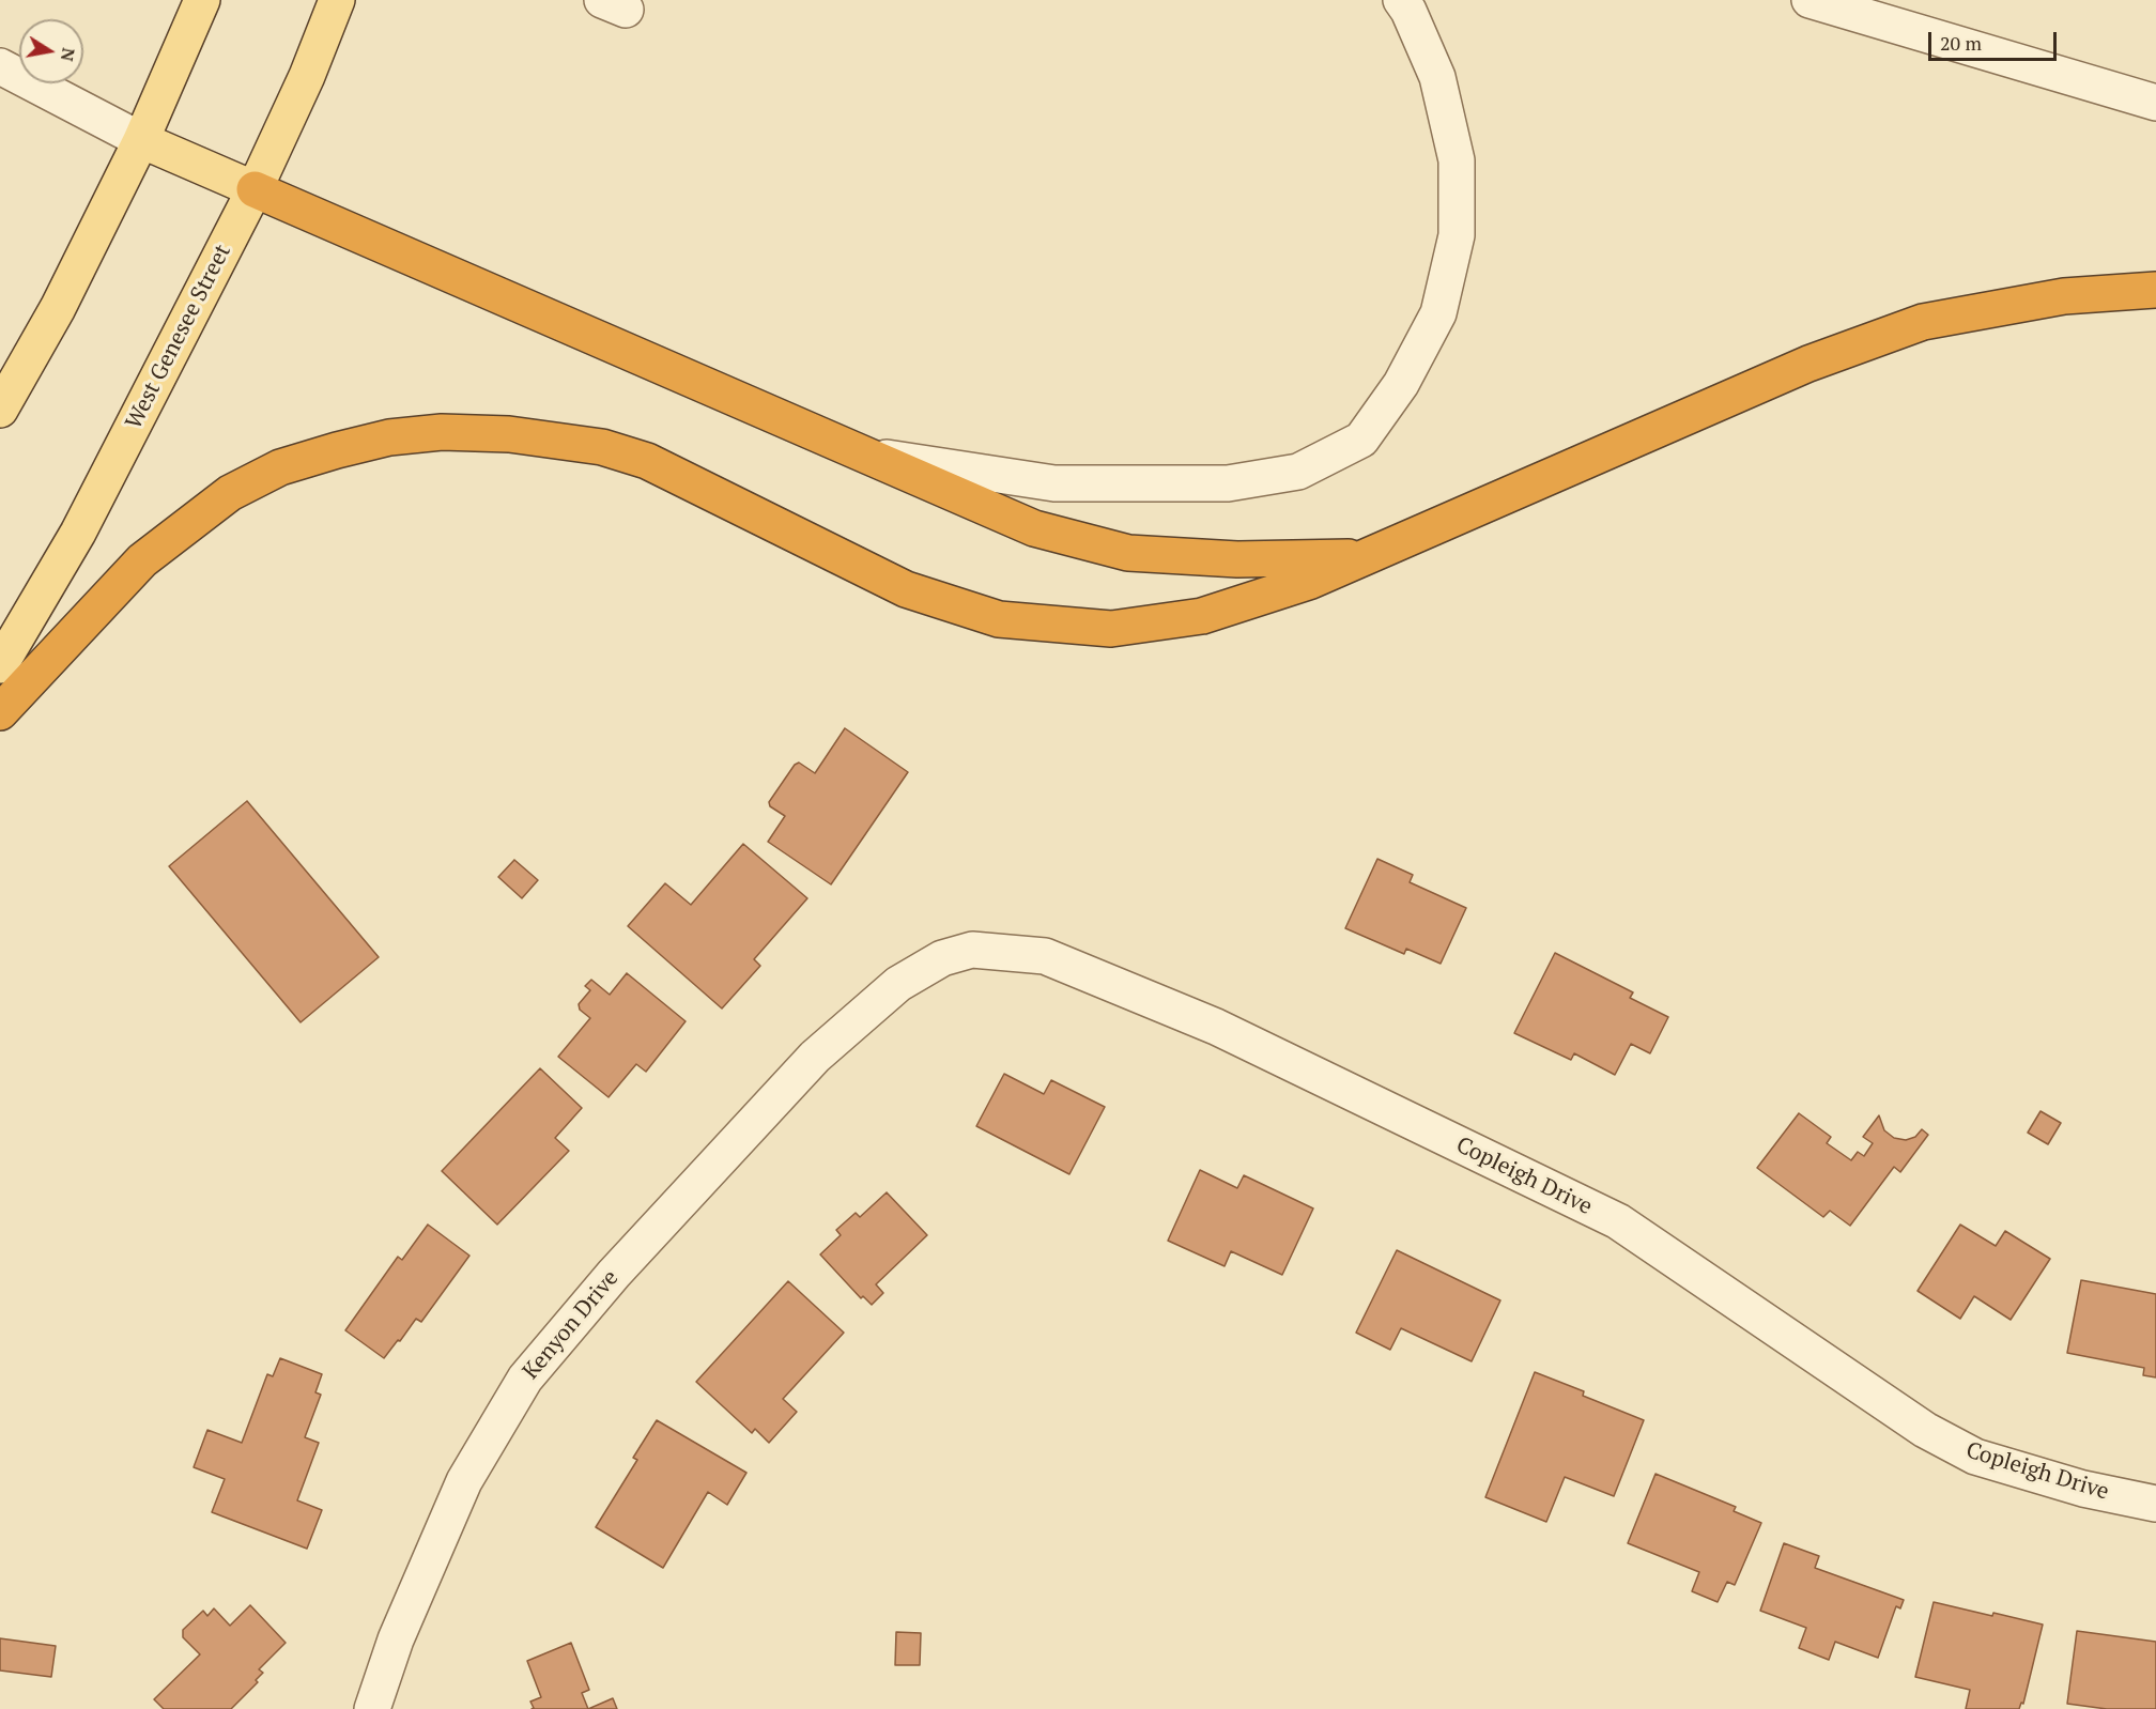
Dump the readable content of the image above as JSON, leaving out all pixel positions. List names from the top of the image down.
{
  "streets": {
    "main road": ["West Genesee Street"],
    "street": ["Copleigh Drive", "Kenyon Drive"]
  },
  "crossings": [
    ["Copleigh Drive", "Kenyon Drive"]
  ],
  "scale_bar": "20 m",
  "north": "right"
}
